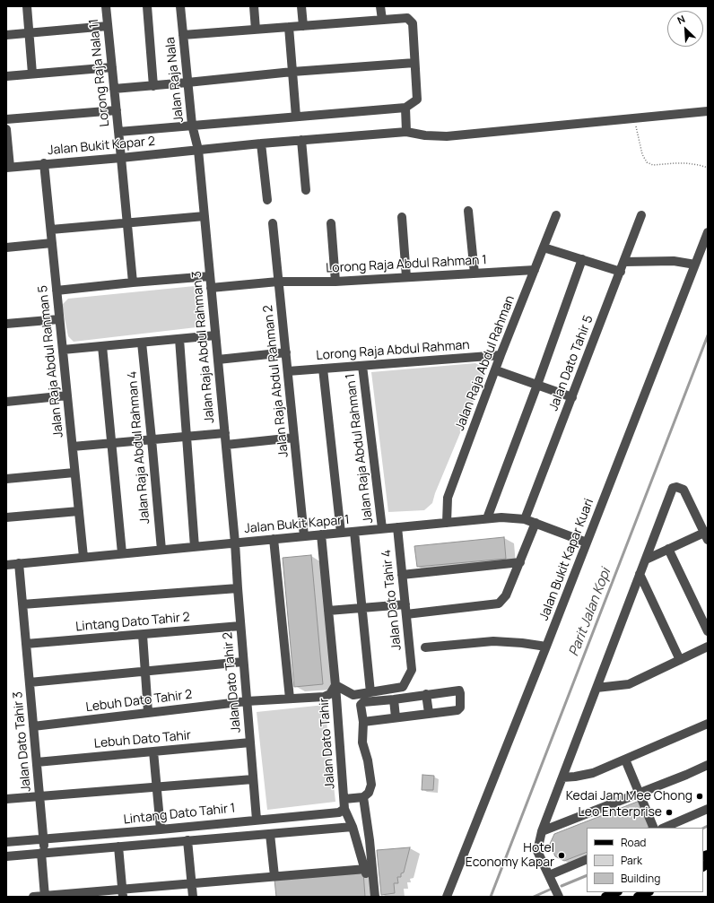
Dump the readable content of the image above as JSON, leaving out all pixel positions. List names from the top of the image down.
{
  "streets": {
    "street": [
      "Lorong Raja Nala 11",
      "Jalan Raja Nala",
      "Jalan Bukit Kapar 2",
      "Lorong Raja Abdul Rahman 1",
      "Jalan Raja Abdul Rahman 3",
      "Lorong Raja Abdul Rahman",
      "Jalan Raja Abdul Rahman 5",
      "Jalan Raja Abdul Rahman",
      "Jalan Dato Tahir 5",
      "Jalan Raja Abdul Rahman 2",
      "Jalan Raja Abdul Rahman 4",
      "Jalan Raja Abdul Rahman 1",
      "Jalan Bukit Kapar 1",
      "Jalan Bukit Kapar Kuari",
      "Jalan Dato Tahir 4",
      "Lintang Dato Tahir 2",
      "Jalan Dato Tahir 2",
      "Lebuh Dato Tahir 2",
      "Lebuh Dato Tahir",
      "Jalan Dato Tahir 3",
      "Jalan Dato Tahir",
      "Lintang Dato Tahir 1"
    ]
  },
  "crossings": [
    ["Lorong Raja Nala 11", "Jalan Bukit Kapar 2"],
    ["Jalan Raja Nala", "Jalan Bukit Kapar 2"],
    ["Jalan Raja Nala", "Jalan Raja Abdul Rahman 3"],
    ["Jalan Bukit Kapar 2", "Jalan Raja Abdul Rahman 3"],
    ["Jalan Bukit Kapar 2", "Jalan Raja Abdul Rahman 5"],
    ["Lorong Raja Abdul Rahman 1", "Jalan Raja Abdul Rahman 3"],
    ["Lorong Raja Abdul Rahman 1", "Jalan Raja Abdul Rahman"],
    ["Lorong Raja Abdul Rahman 1", "Jalan Raja Abdul Rahman 2"],
    ["Jalan Raja Abdul Rahman 3", "Jalan Bukit Kapar 1"],
    ["Jalan Raja Abdul Rahman 3", "Jalan Dato Tahir 2"],
    ["Lorong Raja Abdul Rahman", "Jalan Raja Abdul Rahman"],
    ["Lorong Raja Abdul Rahman", "Jalan Raja Abdul Rahman 2"],
    ["Lorong Raja Abdul Rahman", "Jalan Raja Abdul Rahman 1"],
    ["Jalan Raja Abdul Rahman 5", "Jalan Bukit Kapar 1"],
    ["Jalan Raja Abdul Rahman", "Jalan Bukit Kapar 1"],
    ["Jalan Dato Tahir 5", "Jalan Bukit Kapar 1"],
    ["Jalan Raja Abdul Rahman 2", "Jalan Bukit Kapar 1"],
    ["Jalan Raja Abdul Rahman 4", "Jalan Bukit Kapar 1"],
    ["Jalan Raja Abdul Rahman 1", "Jalan Bukit Kapar 1"],
    ["Jalan Bukit Kapar 1", "Jalan Bukit Kapar Kuari"],
    ["Jalan Bukit Kapar 1", "Jalan Dato Tahir 4"],
    ["Jalan Bukit Kapar 1", "Jalan Dato Tahir 2"],
    ["Jalan Bukit Kapar 1", "Jalan Dato Tahir 3"],
    ["Jalan Bukit Kapar 1", "Jalan Dato Tahir"],
    ["Lintang Dato Tahir 2", "Jalan Dato Tahir 2"],
    ["Lintang Dato Tahir 2", "Jalan Dato Tahir 3"],
    ["Jalan Dato Tahir 2", "Lebuh Dato Tahir 2"],
    ["Jalan Dato Tahir 2", "Lebuh Dato Tahir"],
    ["Jalan Dato Tahir 2", "Lintang Dato Tahir 1"],
    ["Lebuh Dato Tahir 2", "Jalan Dato Tahir 3"],
    ["Lebuh Dato Tahir 2", "Jalan Dato Tahir"],
    ["Lebuh Dato Tahir", "Jalan Dato Tahir 3"],
    ["Jalan Dato Tahir 3", "Lintang Dato Tahir 1"],
    ["Jalan Dato Tahir", "Lintang Dato Tahir 1"]
  ],
  "water": ["Parit Jalan Kopi"],
  "places": ["Kedai Jam Mee Chong", "Leo Enterprise", "Hotel Economy Kapar"],
  "legend": ["Road", "Park", "Building"],
  "north": "top left"
}
